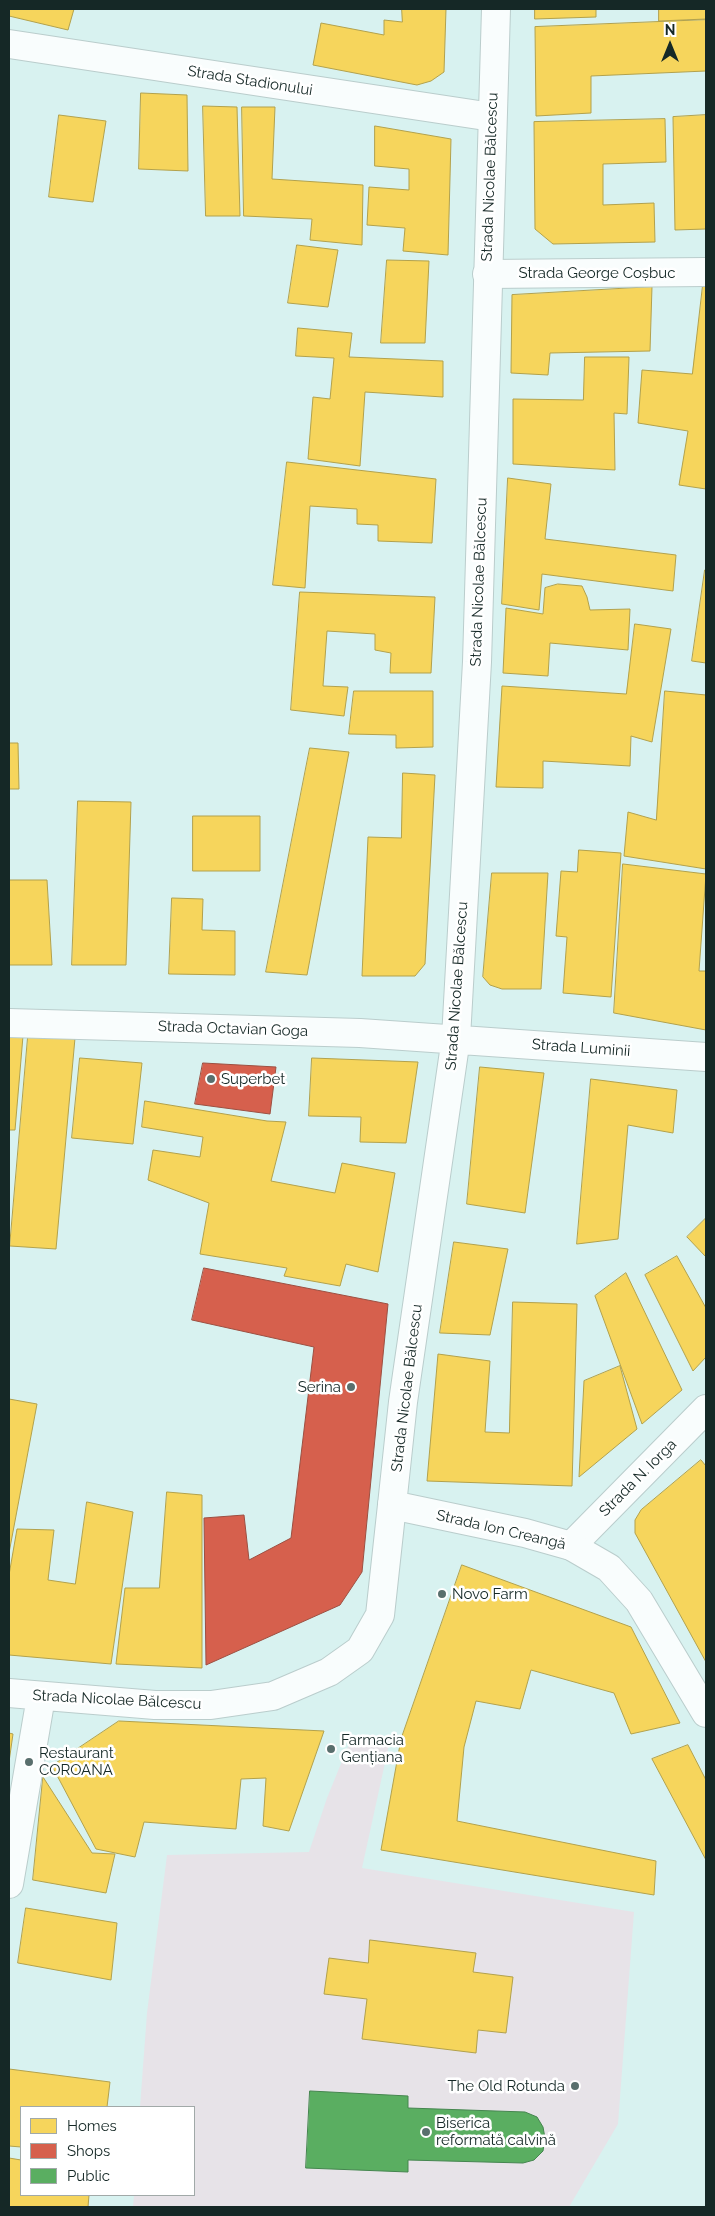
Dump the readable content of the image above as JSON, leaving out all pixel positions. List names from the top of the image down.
{
  "streets": {
    "street": [
      "Strada Stadionului",
      "Strada Nicolae Bălcescu",
      "Strada George Coșbuc",
      "Strada Octavian Goga",
      "Strada Luminii",
      "Strada N. Iorga",
      "Strada Ion Creangă"
    ]
  },
  "crossings": [
    ["Strada Stadionului", "Strada Nicolae Bălcescu"],
    ["Strada Nicolae Bălcescu", "Strada George Coșbuc"],
    ["Strada Nicolae Bălcescu", "Strada Octavian Goga"],
    ["Strada Nicolae Bălcescu", "Strada Luminii"],
    ["Strada Nicolae Bălcescu", "Strada Ion Creangă"],
    ["Strada Octavian Goga", "Strada Luminii"],
    ["Strada N. Iorga", "Strada Ion Creangă"]
  ],
  "places": [
    "Superbet",
    "Serina",
    "Novo Farm",
    "Farmacia Gențiana",
    "Restaurant COROANA",
    "The Old Rotunda",
    "Biserica reformată calvină"
  ],
  "legend": ["Homes", "Shops", "Public"],
  "north": "top"
}
